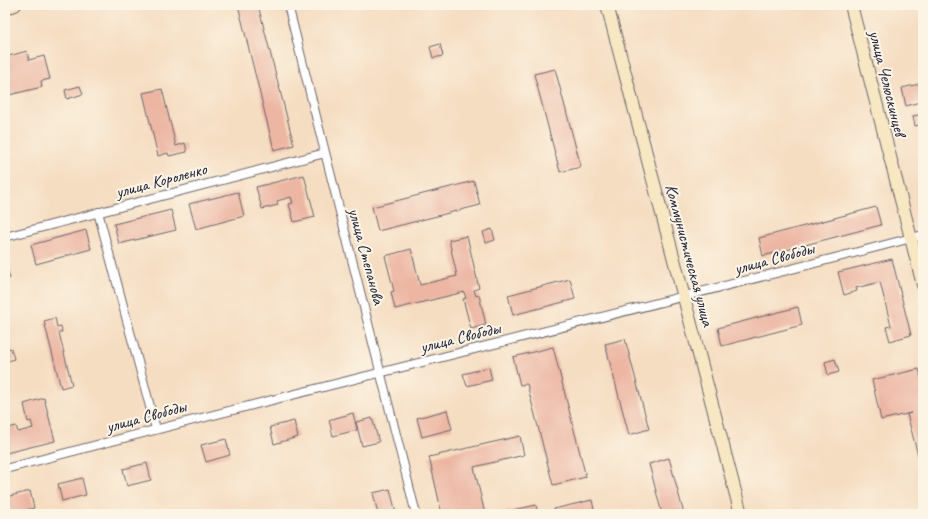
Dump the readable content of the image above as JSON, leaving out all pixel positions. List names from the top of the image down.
{
  "streets": {
    "main road": ["улица Челюскинцев", "Коммунистическая улица"],
    "street": ["улица Короленко", "улица Степанова", "улица Свободы"]
  },
  "crossings": [
    ["улица Челюскинцев", "улица Свободы"],
    ["улица Короленко", "улица Степанова"],
    ["Коммунистическая улица", "улица Свободы"],
    ["улица Степанова", "улица Свободы"]
  ]
}
